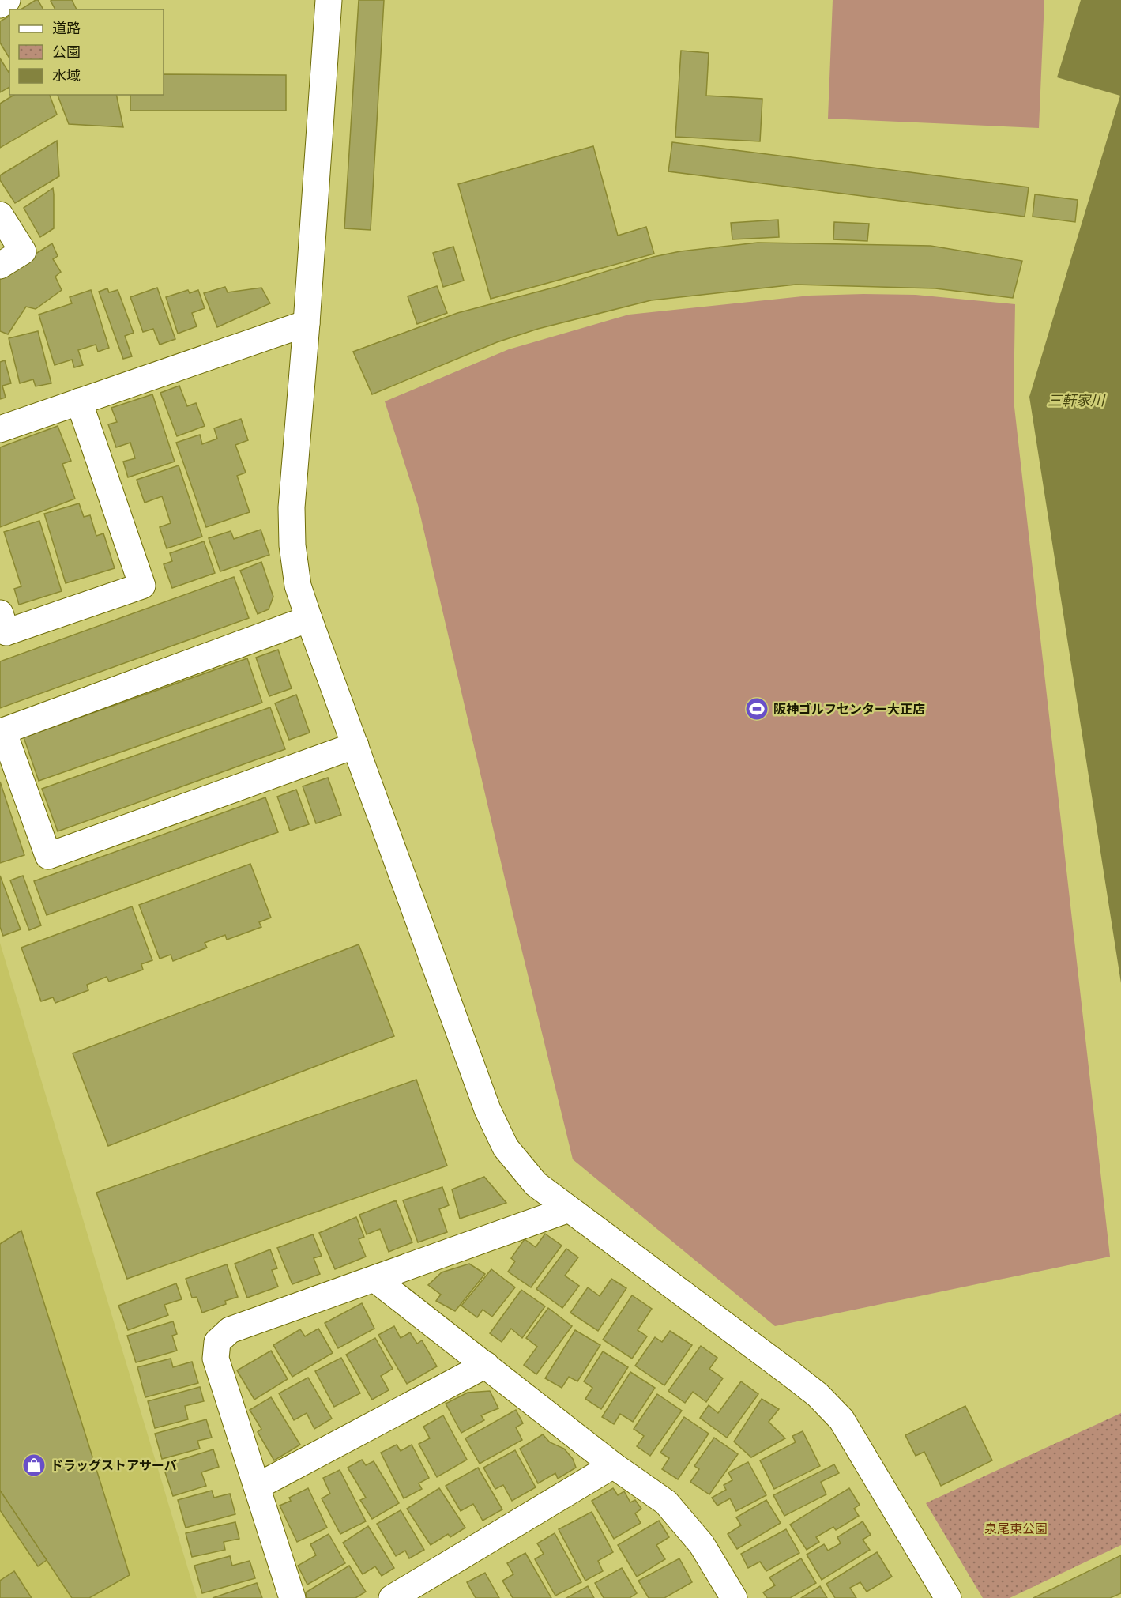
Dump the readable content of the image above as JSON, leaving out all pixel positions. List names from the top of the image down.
{
  "water": ["三軒家川"],
  "parks": ["泉尾東公園"],
  "places": {
    "sports": ["阪神ゴルフセンター大正店"],
    "shop": ["ドラッグストアサーバ"]
  },
  "legend": ["道路", "公園", "水域"]
}
